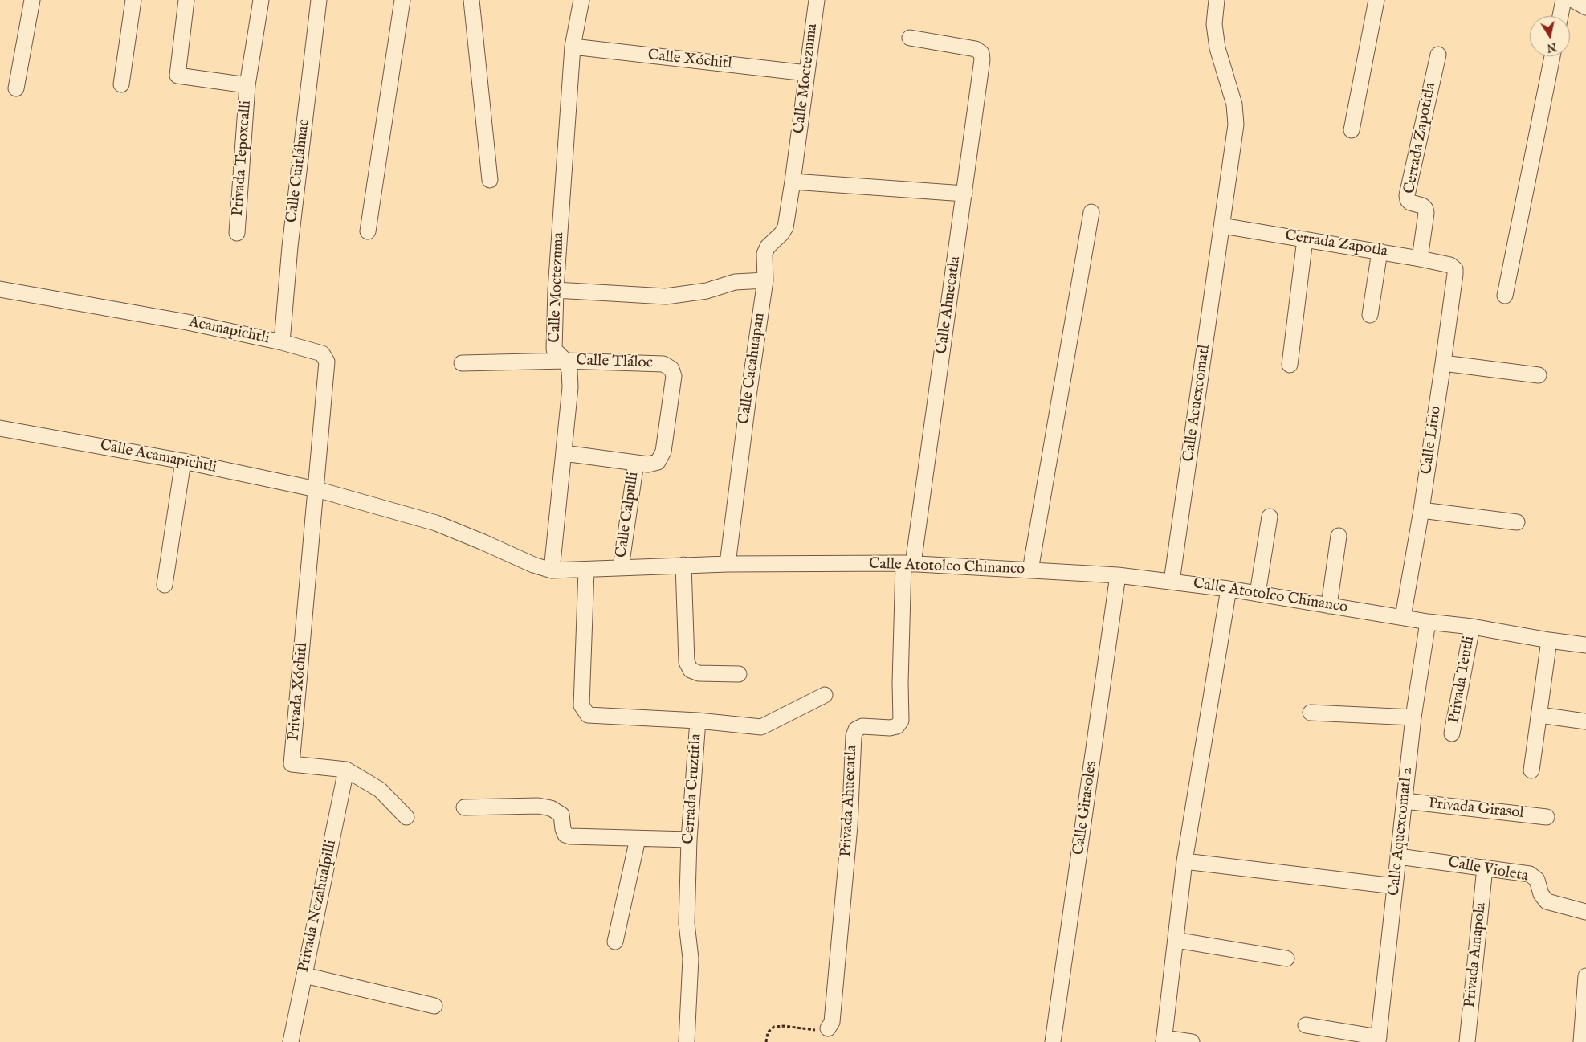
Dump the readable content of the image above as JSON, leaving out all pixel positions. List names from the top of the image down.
{
  "streets": {
    "street": [
      "Calle Xóchitl",
      "Calle Moctezuma",
      "Cerrada Zapotitla",
      "Privada Tepoxcalli",
      "Calle Cuitláhuac",
      "Cerrada Zapotla",
      "Calle Ahuecatla",
      "Acamapichtli",
      "Calle Tláloc",
      "Calle Cacahuapan",
      "Calle Acuexcomatl",
      "Calle Lirio",
      "Calle Acamapichtli",
      "Calle Calpulli",
      "Calle Atotolco Chinanco",
      "Privada Teutli",
      "Privada Xóchitl",
      "Cerrada Cruztitla",
      "Privada Ahuecatla",
      "Calle Girasoles",
      "Privada Girasol",
      "Calle Aquexcomatl 2",
      "Calle Violeta",
      "Privada Nezahualpilli",
      "Privada Amapola"
    ]
  },
  "crossings": [
    ["Calle Xóchitl", "Calle Moctezuma"],
    ["Calle Moctezuma", "Calle Tláloc"],
    ["Calle Moctezuma", "Calle Cacahuapan"],
    ["Calle Moctezuma", "Calle Atotolco Chinanco"],
    ["Cerrada Zapotitla", "Cerrada Zapotla"],
    ["Calle Cuitláhuac", "Acamapichtli"],
    ["Cerrada Zapotla", "Calle Acuexcomatl"],
    ["Cerrada Zapotla", "Calle Lirio"],
    ["Calle Ahuecatla", "Calle Atotolco Chinanco"],
    ["Calle Ahuecatla", "Privada Ahuecatla"],
    ["Acamapichtli", "Calle Acamapichtli"],
    ["Acamapichtli", "Calle Atotolco Chinanco"],
    ["Acamapichtli", "Privada Xóchitl"],
    ["Calle Tláloc", "Calle Calpulli"],
    ["Calle Cacahuapan", "Calle Atotolco Chinanco"],
    ["Calle Acuexcomatl", "Calle Atotolco Chinanco"],
    ["Calle Lirio", "Calle Atotolco Chinanco"],
    ["Calle Acamapichtli", "Calle Atotolco Chinanco"],
    ["Calle Acamapichtli", "Privada Xóchitl"],
    ["Calle Calpulli", "Calle Atotolco Chinanco"],
    ["Calle Atotolco Chinanco", "Privada Teutli"],
    ["Calle Atotolco Chinanco", "Privada Xóchitl"],
    ["Calle Atotolco Chinanco", "Cerrada Cruztitla"],
    ["Calle Atotolco Chinanco", "Privada Ahuecatla"],
    ["Calle Atotolco Chinanco", "Calle Girasoles"],
    ["Calle Atotolco Chinanco", "Calle Aquexcomatl 2"],
    ["Privada Xóchitl", "Privada Nezahualpilli"],
    ["Privada Girasol", "Calle Aquexcomatl 2"],
    ["Calle Aquexcomatl 2", "Calle Violeta"],
    ["Calle Violeta", "Privada Amapola"]
  ],
  "north": "bottom"
}
